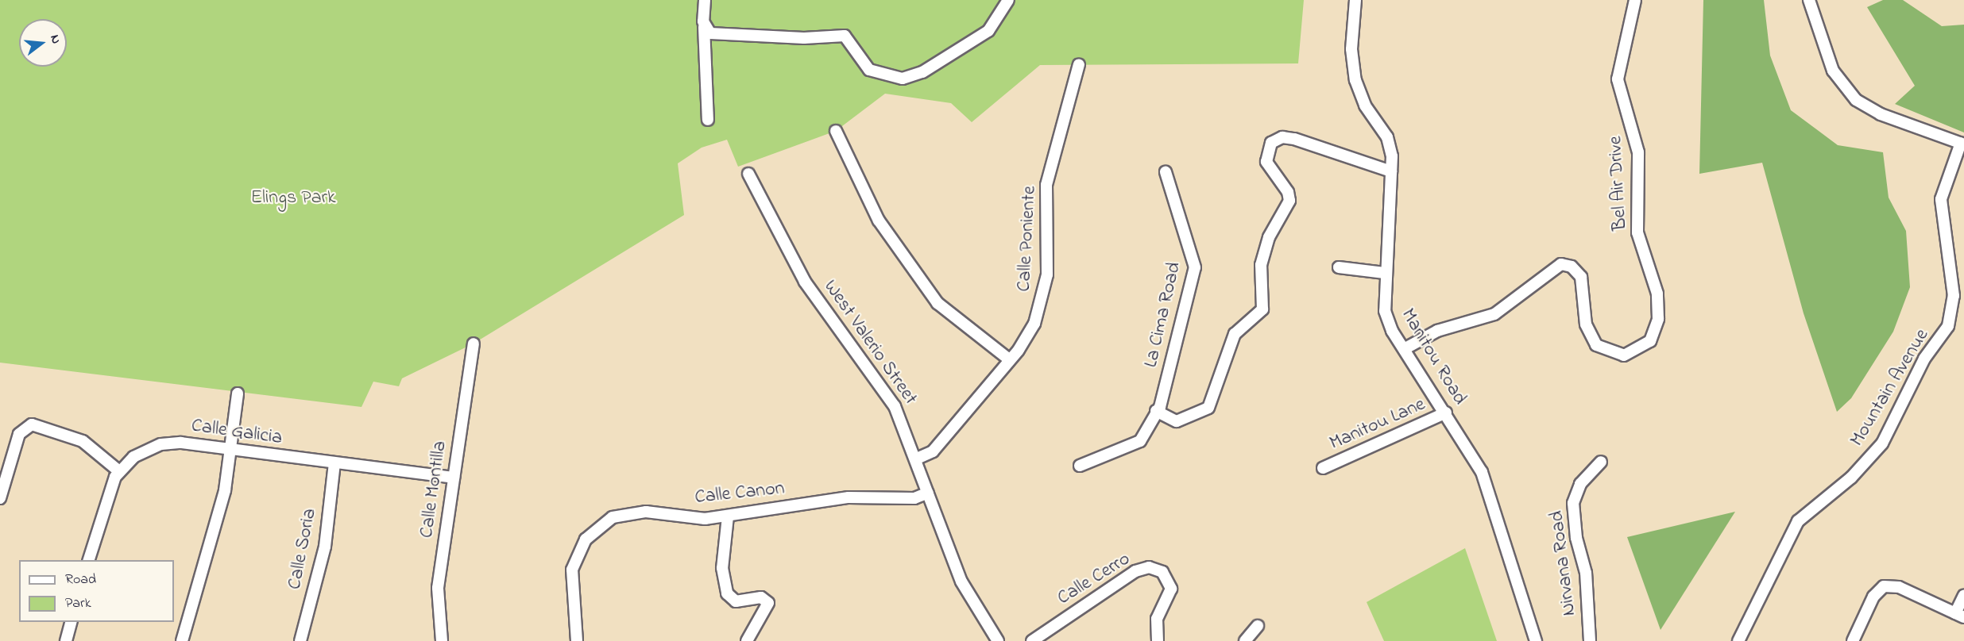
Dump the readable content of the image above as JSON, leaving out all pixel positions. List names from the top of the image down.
{
  "streets": {
    "street": [
      "Bel Air Drive",
      "Calle Poniente",
      "La Cima Road",
      "West Valerio Street",
      "Manitou Road",
      "Mountain Avenue",
      "Manitou Lane",
      "Calle Galicia",
      "Calle Montilla",
      "Calle Canon",
      "Calle Soria",
      "Nirvana Road",
      "Calle Cerro"
    ]
  },
  "crossings": [
    ["Bel Air Drive", "Manitou Road"],
    ["Calle Poniente", "West Valerio Street"],
    ["West Valerio Street", "Calle Canon"],
    ["Manitou Road", "Manitou Lane"],
    ["Calle Galicia", "Calle Montilla"],
    ["Calle Galicia", "Calle Soria"]
  ],
  "parks": ["Elings Park"],
  "legend": ["Road", "Park"],
  "north": "right"
}
